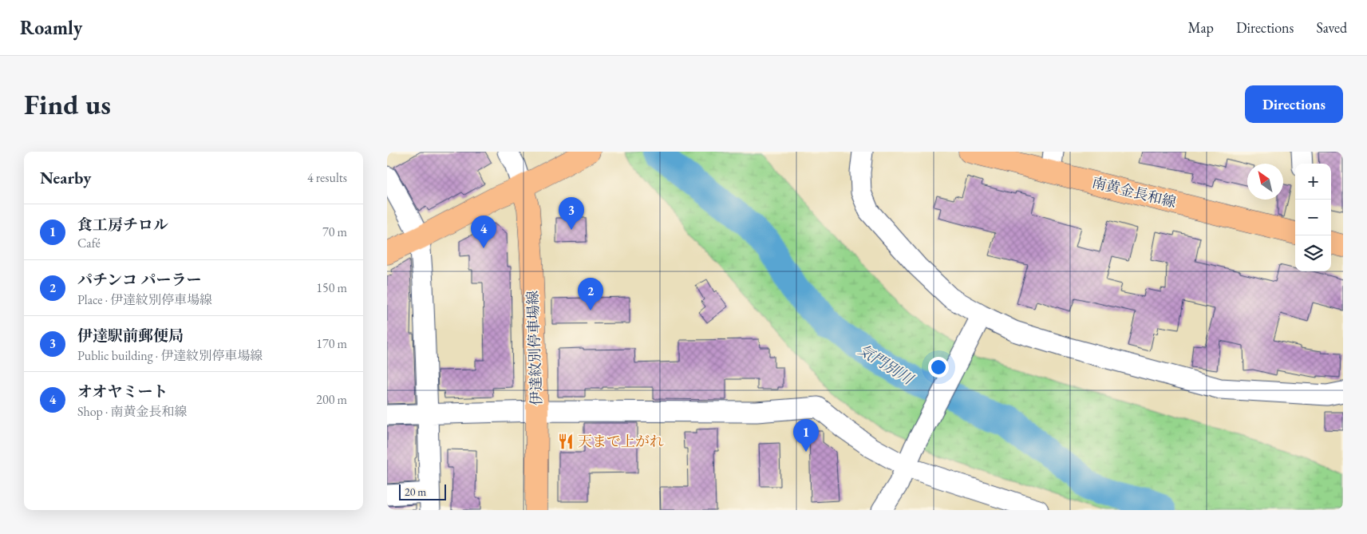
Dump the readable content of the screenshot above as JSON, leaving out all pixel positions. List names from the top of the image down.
{
  "streets": {
    "main road": ["南黄金長和線", "伊達紋別停車場線"]
  },
  "water": ["気門別川"],
  "places": {
    "restaurant": ["天まで上がれ"]
  },
  "scale_bar": "20 m",
  "north": "top left",
  "page": {
    "header": "Roamly",
    "nav": ["Map", "Directions", "Saved"],
    "buttons": "Directions",
    "title": "Find us",
    "heading": ["Nearby", "4 results"],
    "map_buttons": ["+", "−"],
    "pins": [
      "3",
      "4",
      "2",
      "1"
    ],
    "list": [
      {
        "mark": "1",
        "name": "食工房チロル",
        "note": "Café",
        "value": "70 m"
      },
      {
        "mark": "2",
        "name": "パチンコ パーラー",
        "note": "Place · 伊達紋別停車場線",
        "value": "150 m"
      },
      {
        "mark": "3",
        "name": "伊達駅前郵便局",
        "note": "Public building · 伊達紋別停車場線",
        "value": "170 m"
      },
      {
        "mark": "4",
        "name": "オオヤミート",
        "note": "Shop · 南黄金長和線",
        "value": "200 m"
      }
    ],
    "scale": "20 m"
  }
}
